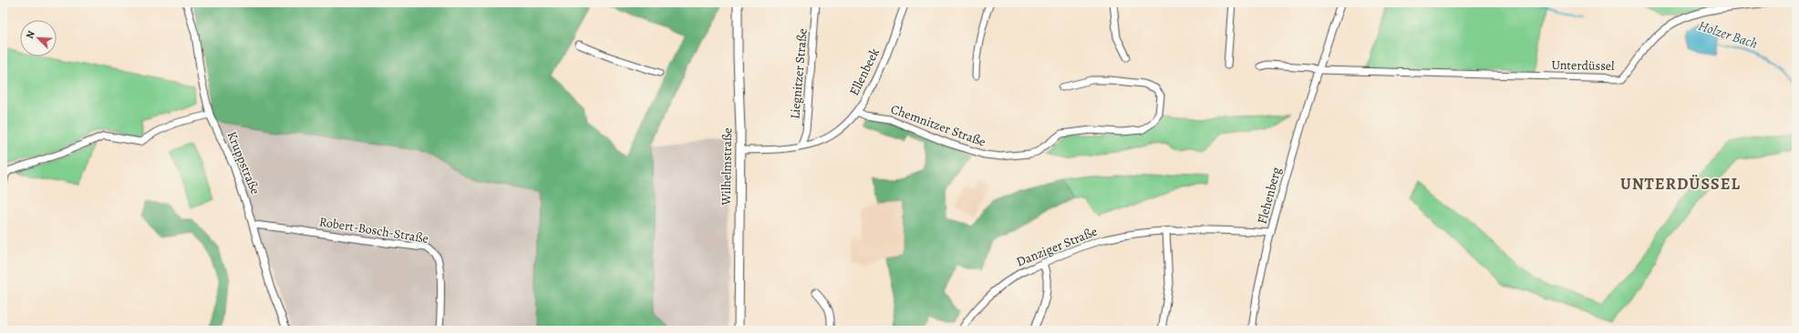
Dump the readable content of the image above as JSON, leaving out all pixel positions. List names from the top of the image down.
{
  "streets": {
    "main road": ["Wilhelmstraße"],
    "street": [
      "Unterdüssel",
      "Ellenbeek",
      "Liegnitzer Straße",
      "Chemnitzer Straße",
      "Kruppstraße",
      "Flehenberg",
      "Robert-Bosch-Straße",
      "Danziger Straße"
    ]
  },
  "crossings": [
    ["Unterdüssel", "Flehenberg"],
    ["Ellenbeek", "Liegnitzer Straße"],
    ["Ellenbeek", "Chemnitzer Straße"],
    ["Ellenbeek", "Wilhelmstraße"],
    ["Kruppstraße", "Robert-Bosch-Straße"],
    ["Flehenberg", "Danziger Straße"]
  ],
  "districts": ["UNTERDÜSSEL"],
  "water": ["Holzer Bach"],
  "north": "top left"
}
